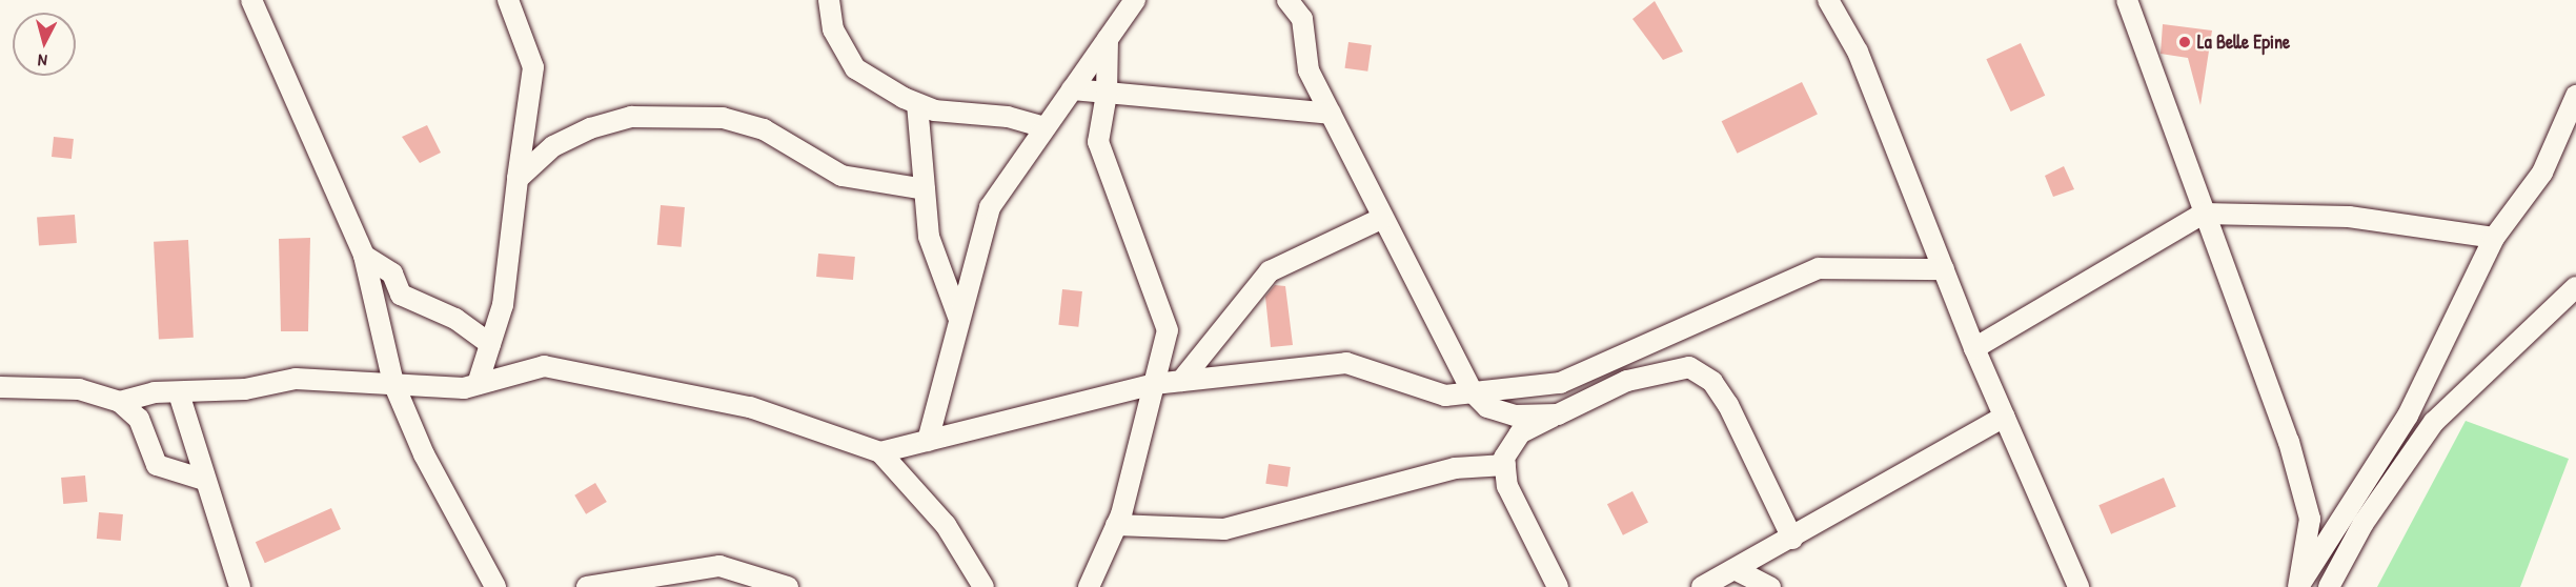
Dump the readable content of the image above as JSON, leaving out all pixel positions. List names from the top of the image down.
{
  "places": ["La Belle Epine"],
  "north": "bottom"
}
